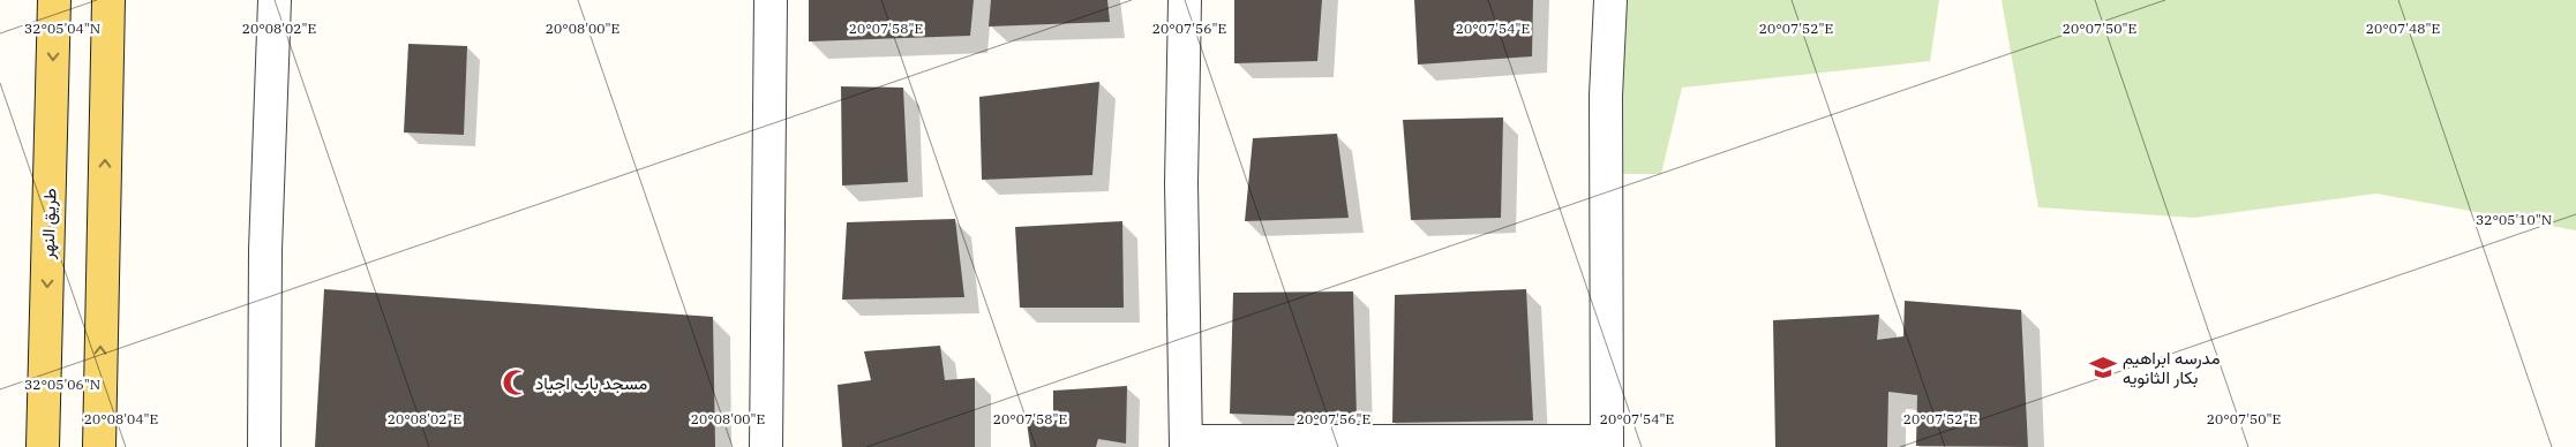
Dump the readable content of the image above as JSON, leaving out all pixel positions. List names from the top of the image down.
{
  "streets": {
    "main road": ["طريق النهر"]
  },
  "places": {
    "school or university": ["مدرسه ابراهيم بكار الثانويه"],
    "mosque": ["مسجد باب اجياد"]
  },
  "coordinates": [
    "20°08'02\"E",
    "20°08'00\"E",
    "20°07'58\"E",
    "20°07'56\"E",
    "20°07'54\"E",
    "20°07'52\"E",
    "20°07'50\"E",
    "20°07'48\"E",
    "32°05'04\"N",
    "32°05'10\"N",
    "32°05'06\"N",
    "20°08'04\"E"
  ]
}
